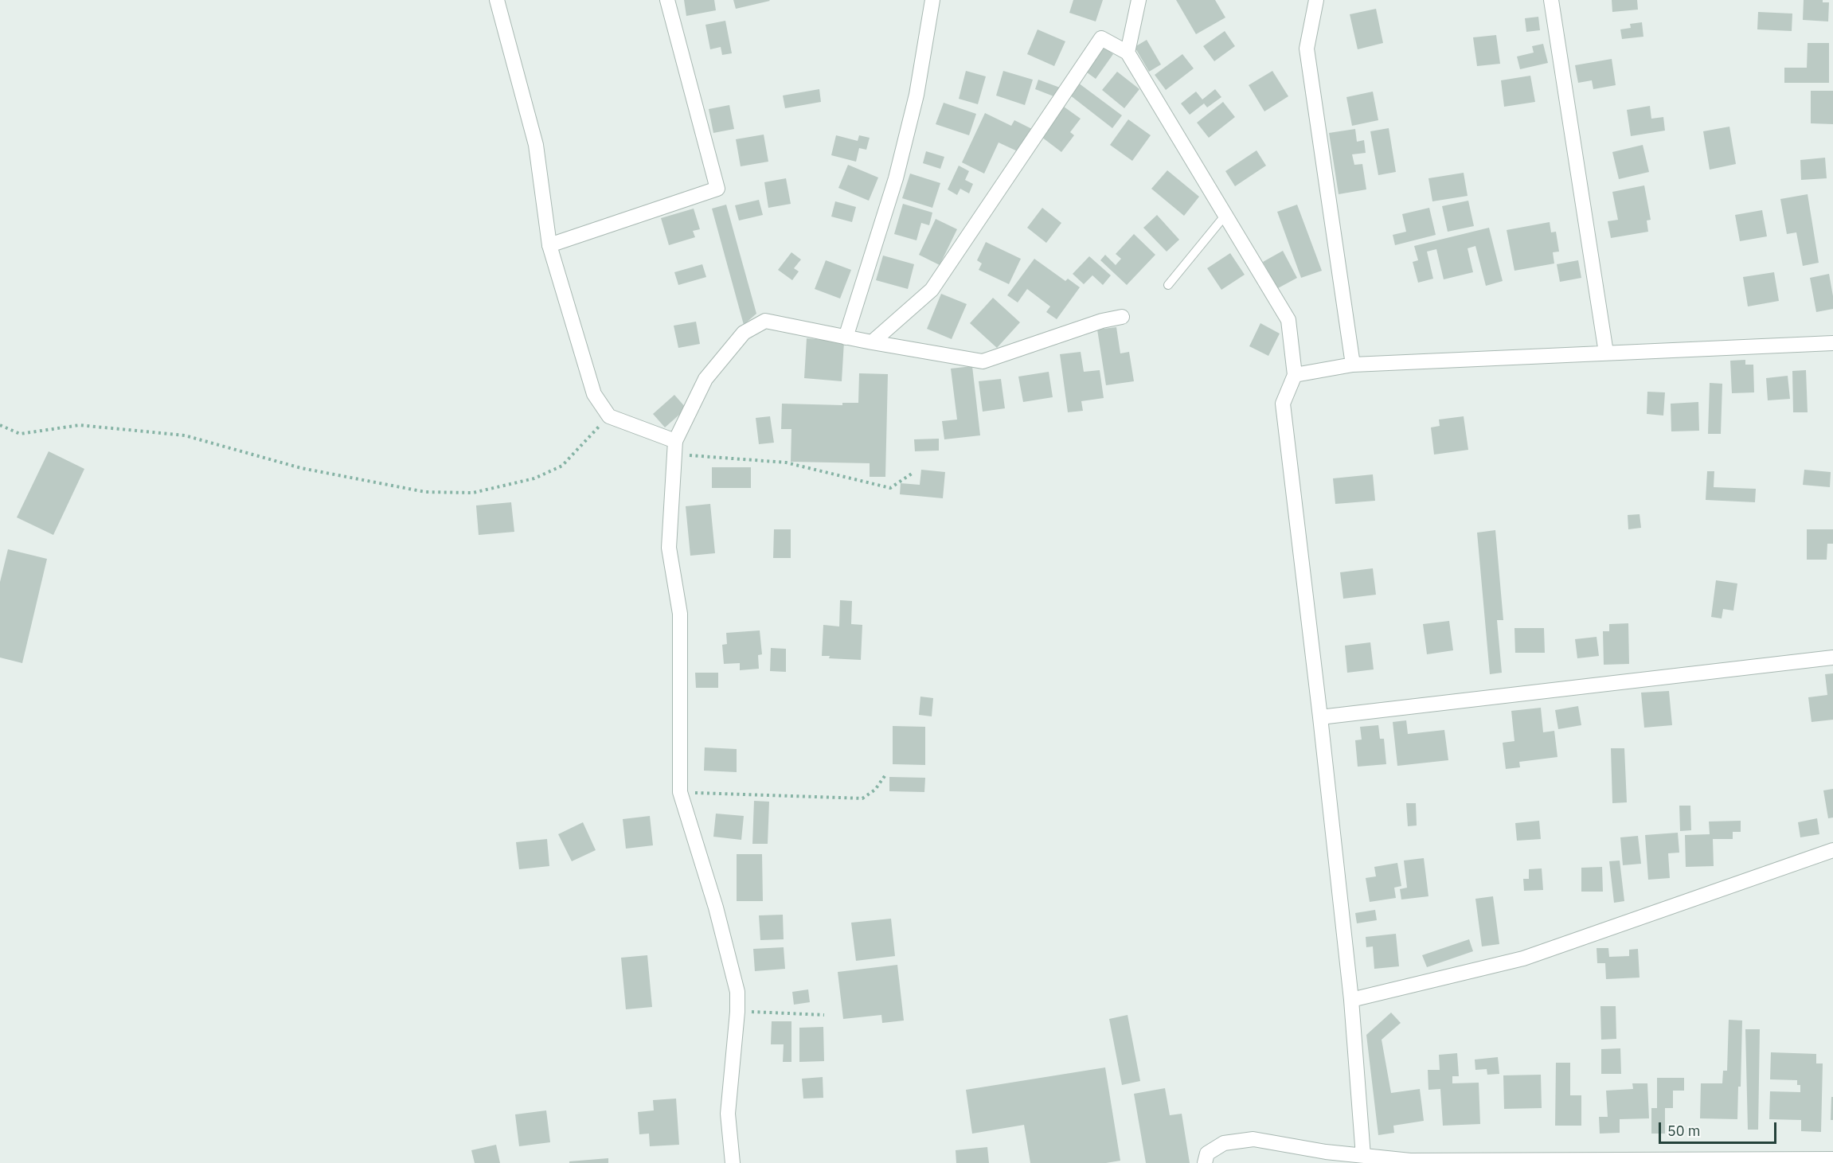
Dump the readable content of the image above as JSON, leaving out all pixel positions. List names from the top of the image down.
{
  "scale_bar": "50 m"
}
